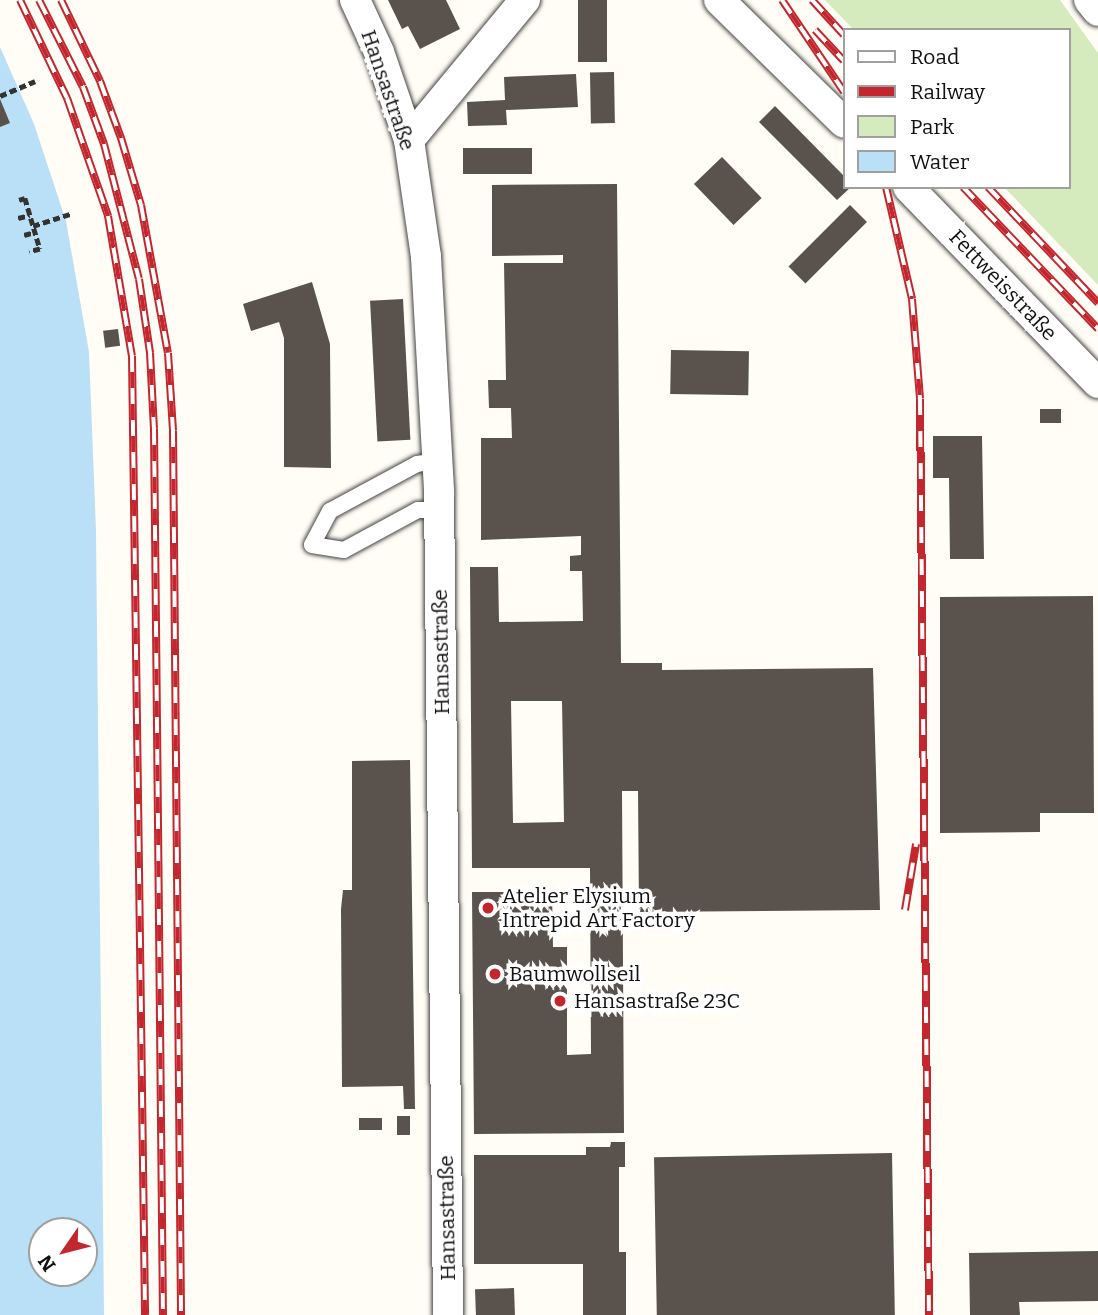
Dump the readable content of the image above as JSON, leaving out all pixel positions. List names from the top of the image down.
{
  "streets": {
    "street": ["Hansastraße", "Fettweisstraße"]
  },
  "places": ["Atelier Elysium Intrepid Art Factory", "Baumwollseil", "Hansastraße 23C"],
  "legend": [
    "Road",
    "Railway",
    "Park",
    "Water"
  ],
  "north": "bottom left"
}
